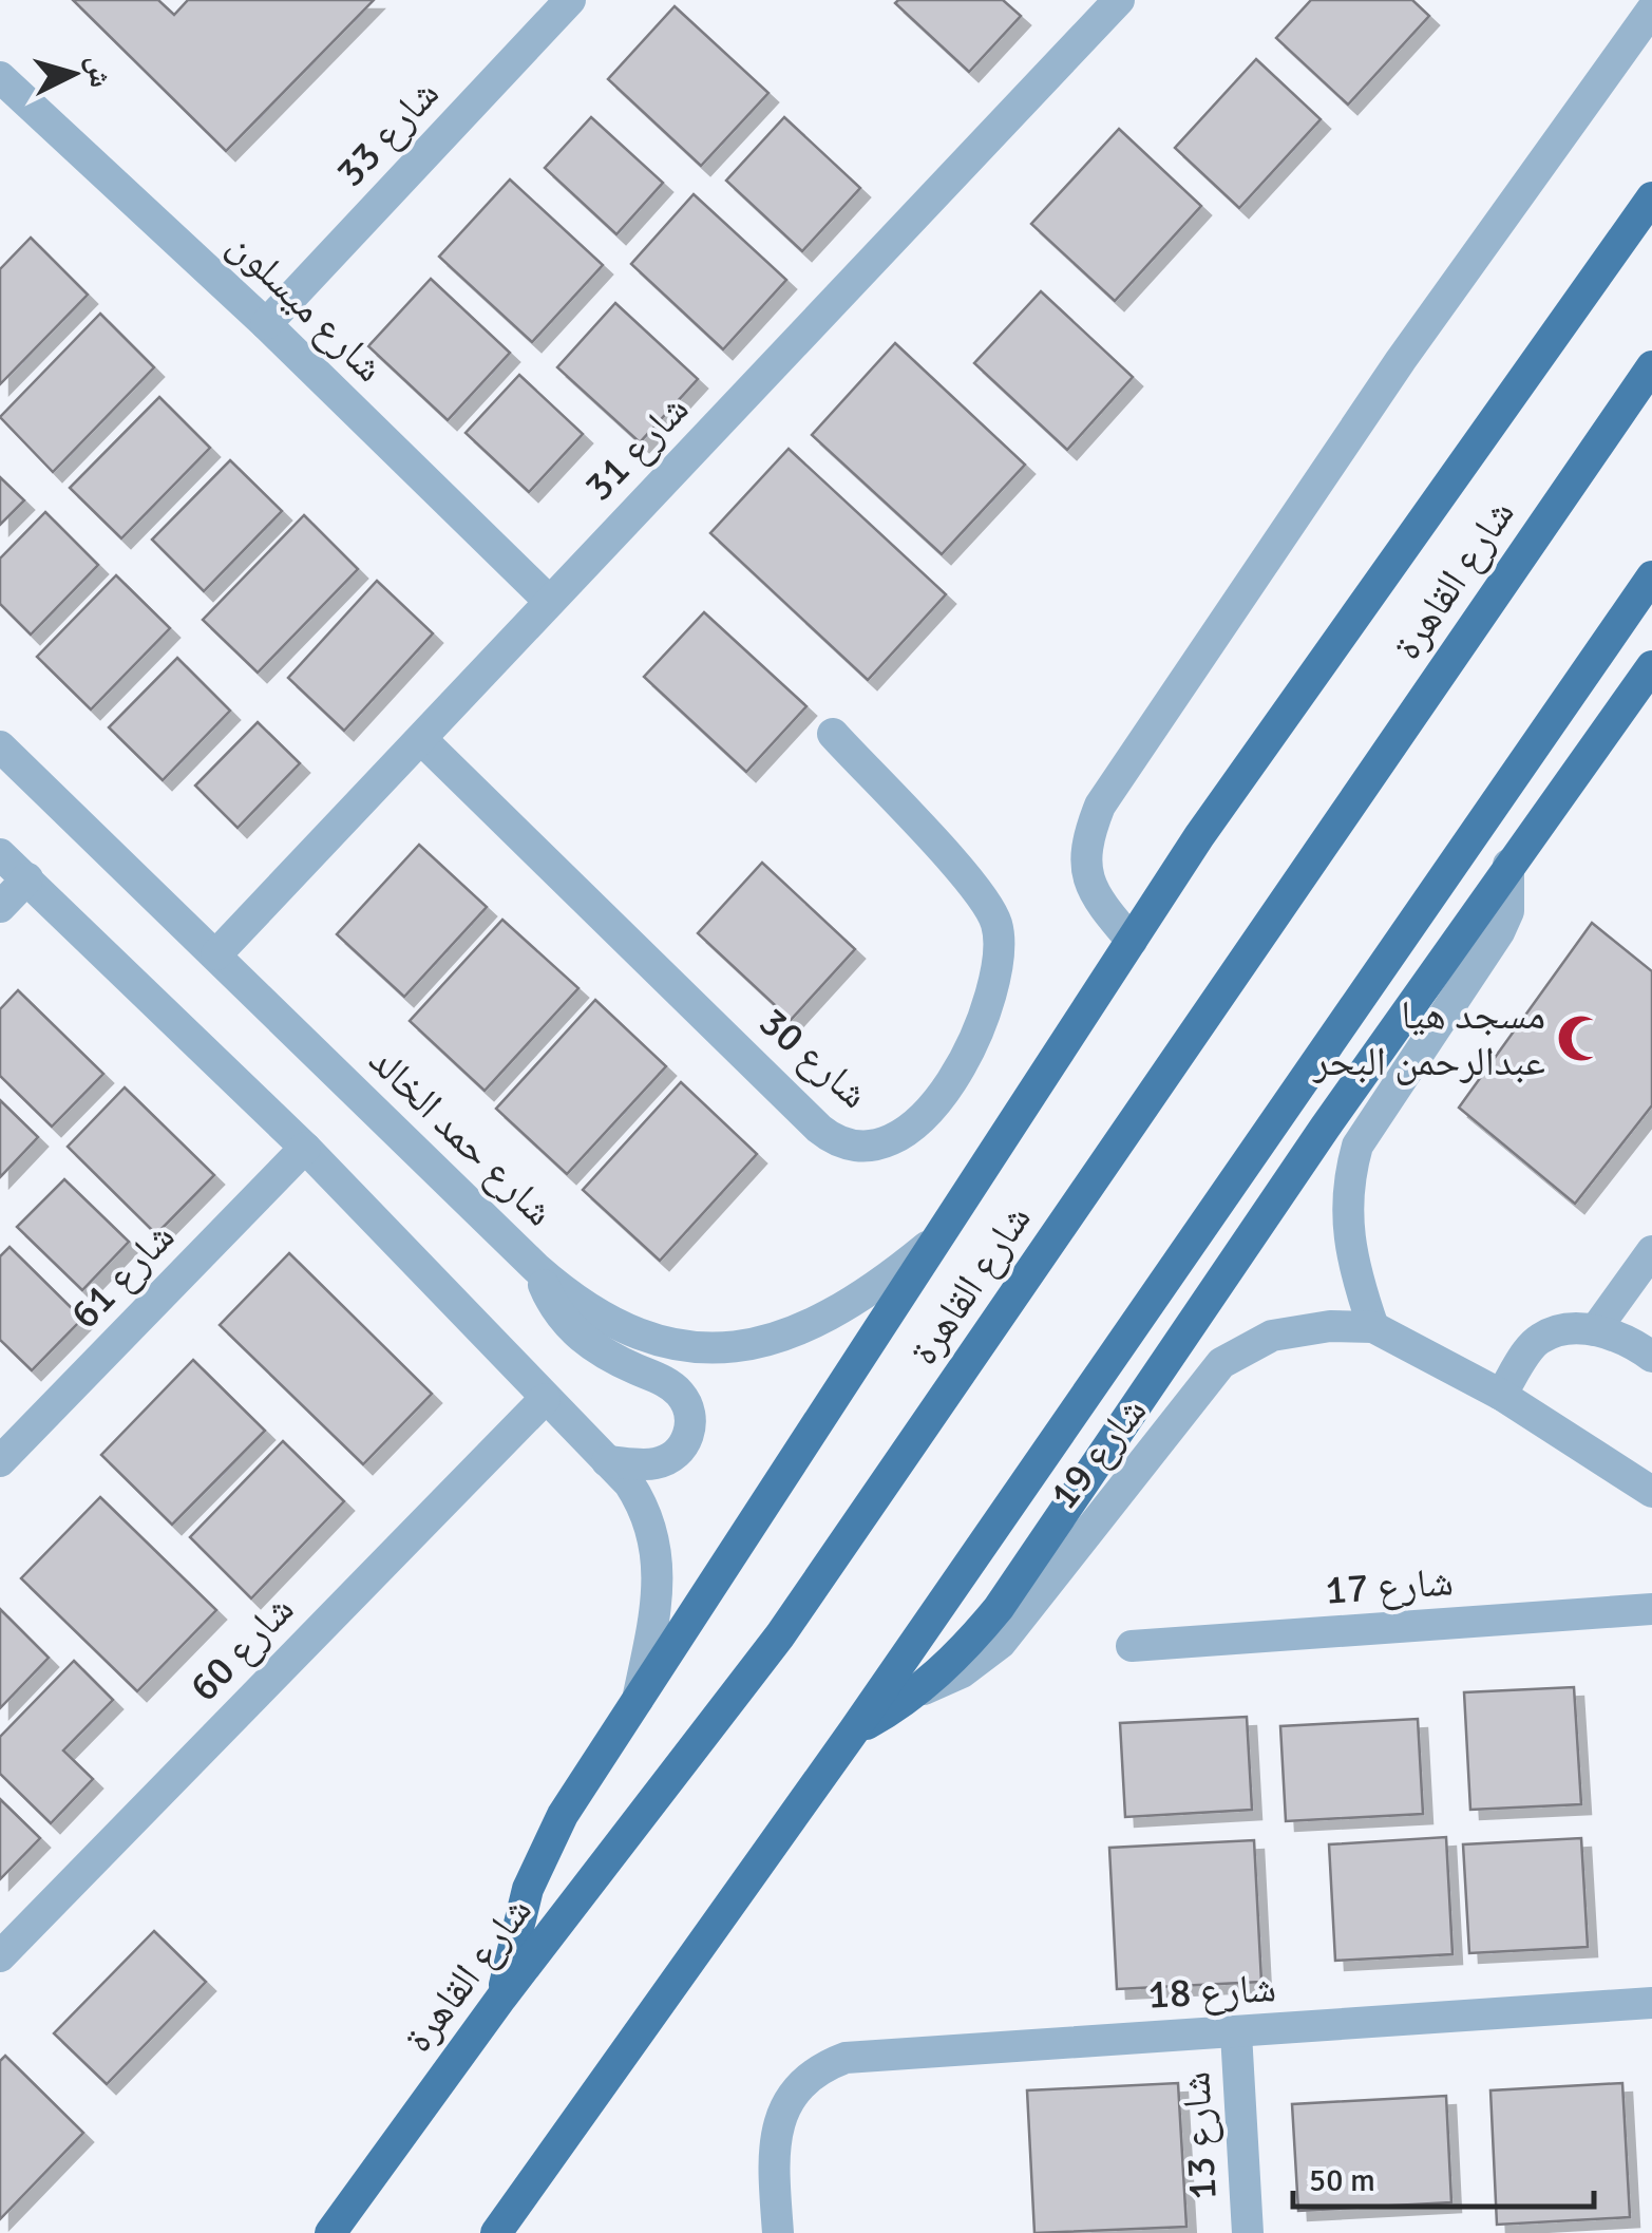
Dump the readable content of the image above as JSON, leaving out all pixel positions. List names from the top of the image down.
{
  "streets": {
    "main road": ["شارع القاهرة"],
    "street": [
      "شارع 33",
      "شارع ميسلون",
      "شارع 31",
      "شارع 30",
      "شارع حمد الخالد",
      "شارع 61",
      "شارع 19",
      "شارع 17",
      "شارع 60",
      "شارع 18",
      "شارع 13"
    ]
  },
  "crossings": [
    ["شارع 33", "شارع ميسلون"],
    ["شارع ميسلون", "شارع 31"],
    ["شارع 31", "شارع 30"],
    ["شارع 31", "شارع حمد الخالد"],
    ["شارع 18", "شارع 13"]
  ],
  "places": {
    "mosque": ["مسجد هيا عبدالرحمن البحر"]
  },
  "scale_bar": "50 m",
  "north": "right"
}
